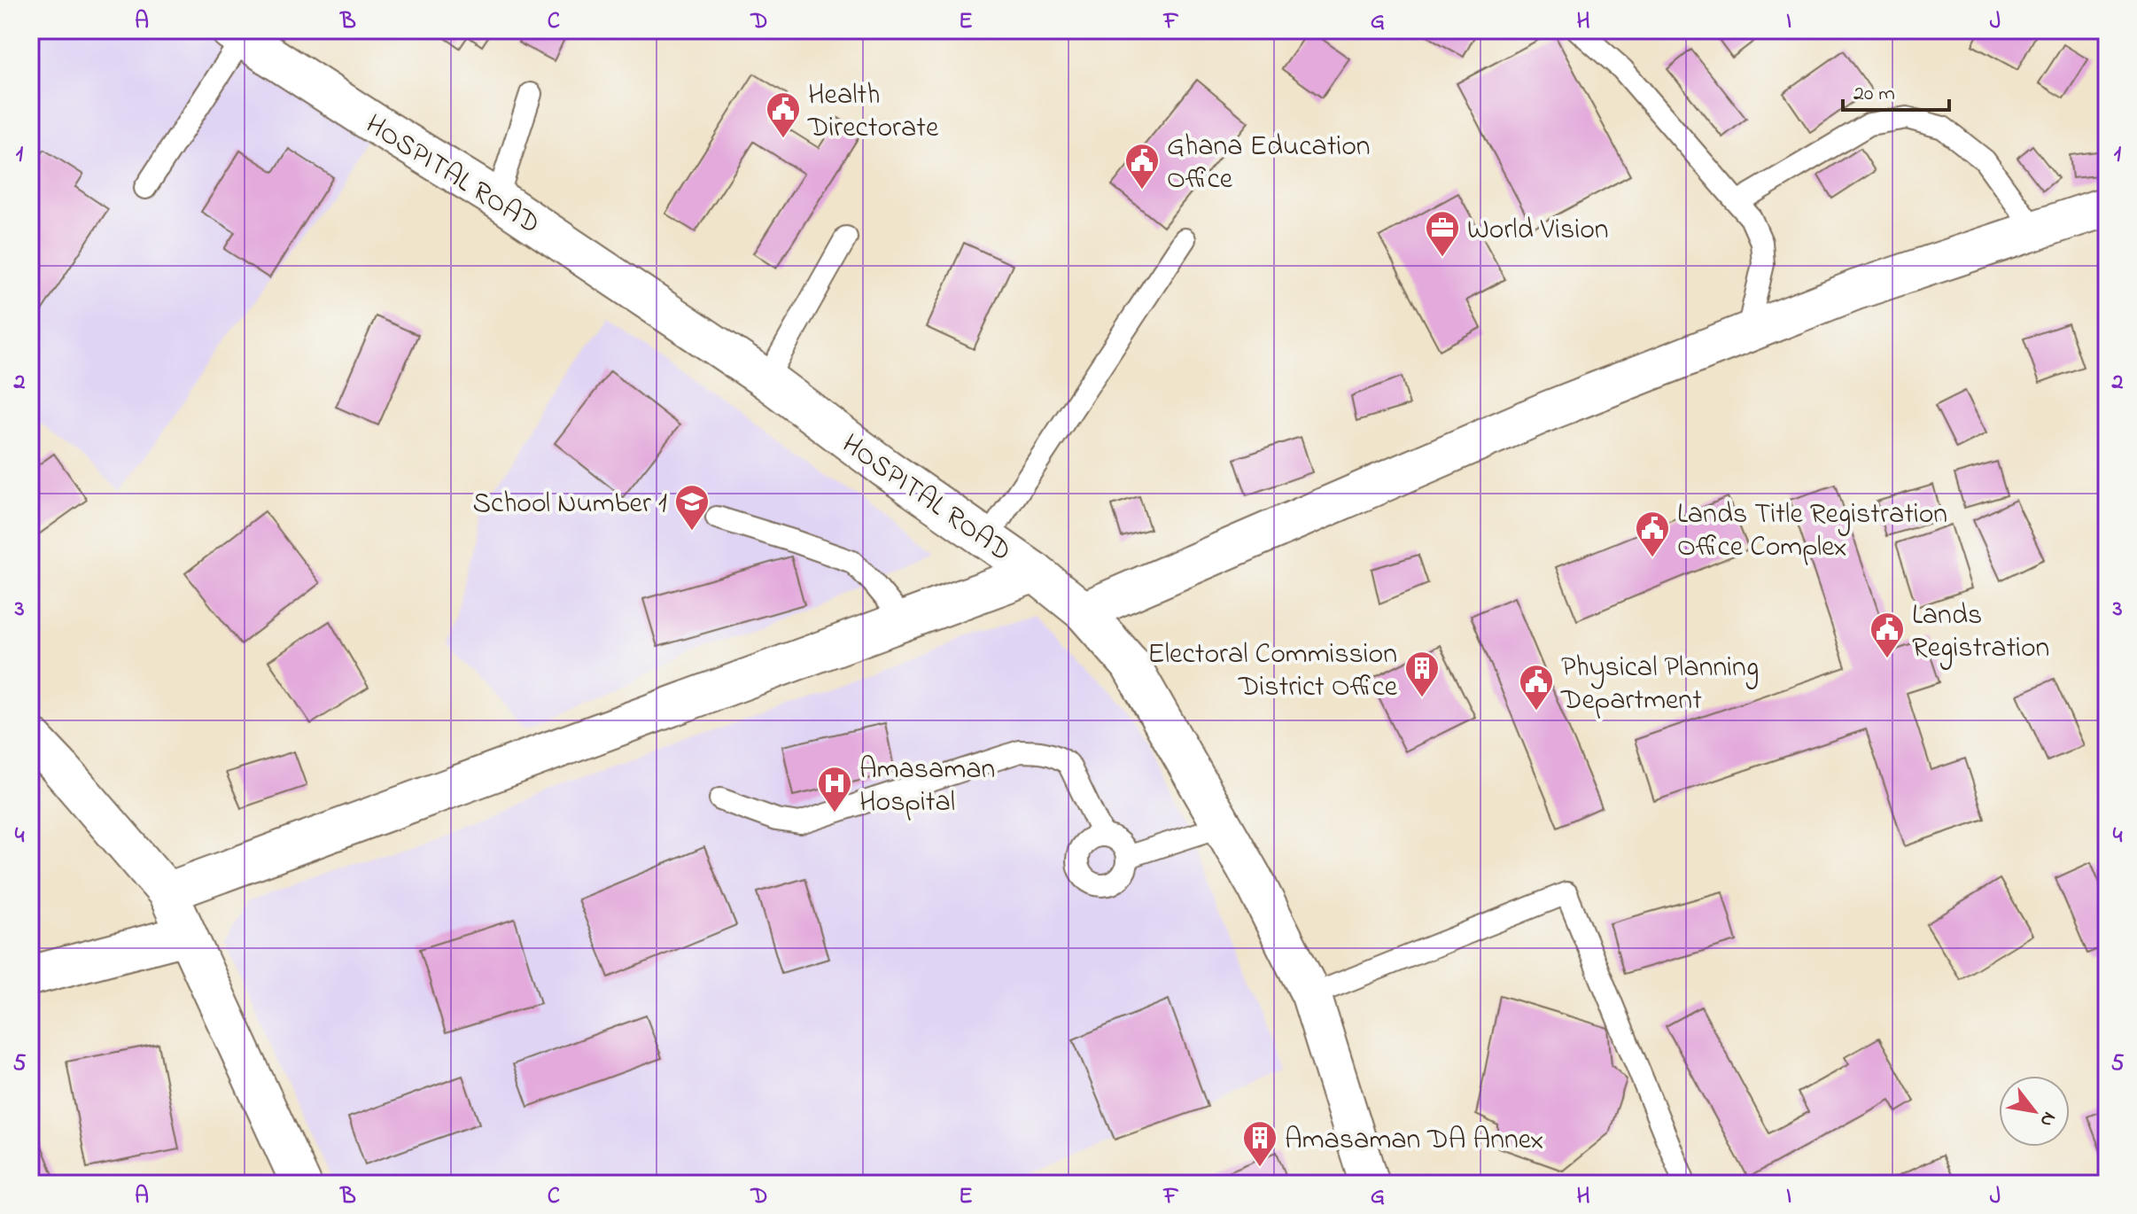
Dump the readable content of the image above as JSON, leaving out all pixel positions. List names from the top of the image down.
{
  "streets": {
    "street": ["HOSPITAL ROAD"]
  },
  "places": {
    "public building": [
      "Health Directorate",
      "Ghana Education Office",
      "Lands Title Registration Office Complex",
      "Lands Registration",
      "Physical Planning Department"
    ],
    "office": ["World Vision"],
    "school or university": ["School Number 1"],
    "building": ["Electoral Commission District Office", "Amasaman DA Annex"],
    "hospital": ["Amasaman Hospital"]
  },
  "scale_bar": "20 m",
  "north": "bottom right",
  "grid": {
    "columns": [
      "A",
      "B",
      "C",
      "D",
      "E",
      "F",
      "G",
      "H",
      "I",
      "J"
    ],
    "rows": [
      "1",
      "2",
      "3",
      "4",
      "5"
    ]
  }
}
